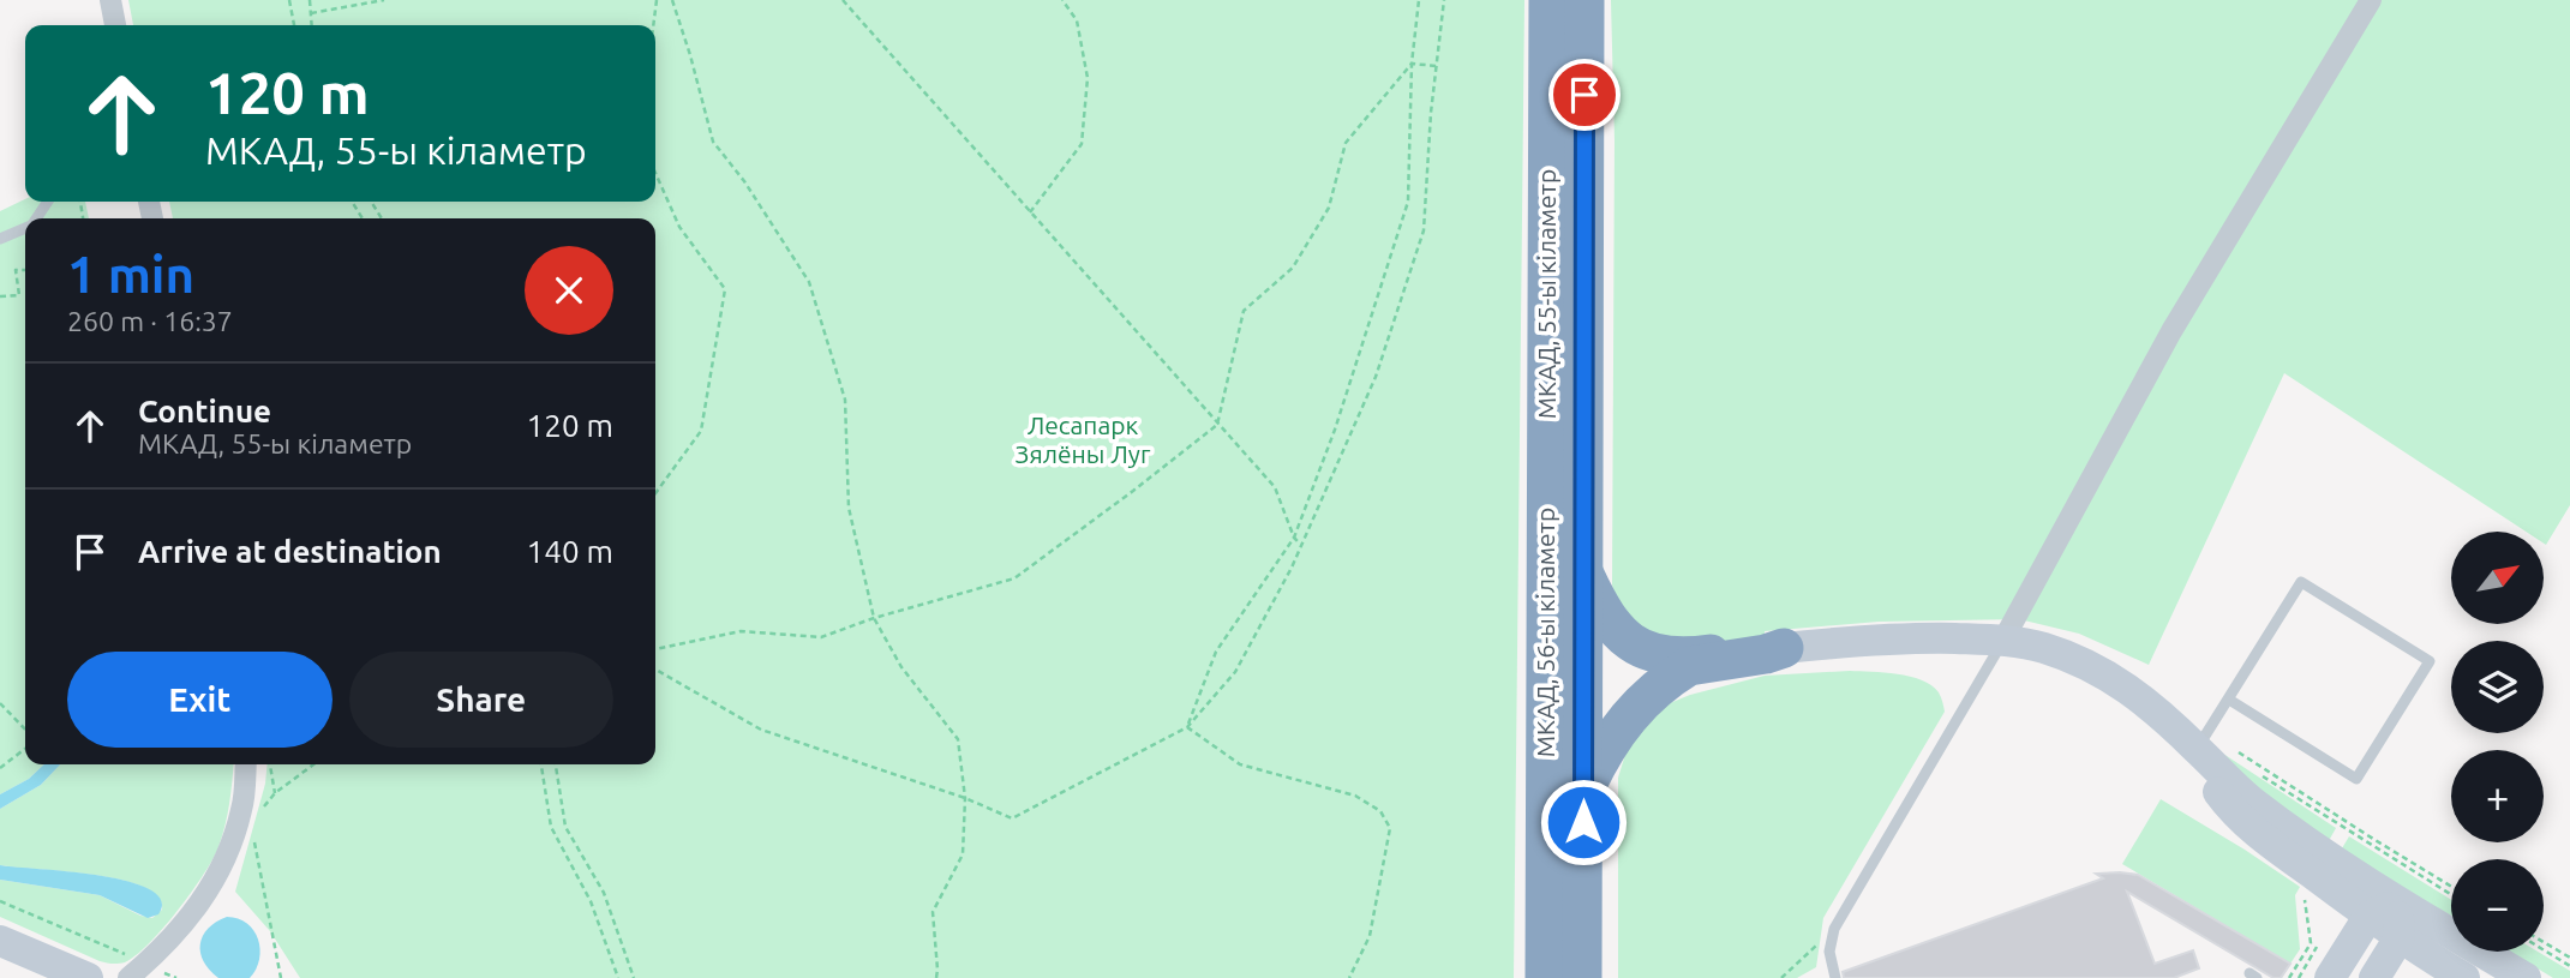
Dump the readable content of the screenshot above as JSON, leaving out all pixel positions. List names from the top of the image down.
{
  "streets": {
    "highway": ["МКАД, 55-ы кіламетр", "МКАД, 56-ы кіламетр"]
  },
  "crossings": [
    ["МКАД, 55-ы кіламетр", "МКАД, 56-ы кіламетр"]
  ],
  "parks": ["Лесапарк Зялёны Луг"],
  "north": "top right",
  "page": {
    "turn": ["120 m", "МКАД, 55-ы кіламетр"],
    "heading": ["1 min", "260 m · 16:37"],
    "list": [
      {
        "name": "Continue",
        "note": "МКАД, 55-ы кіламетр",
        "value": "120 m"
      },
      {
        "name": "Arrive at destination",
        "value": "140 m"
      }
    ],
    "map_buttons": ["+", "−"],
    "buttons": ["Exit", "Share"]
  }
}
